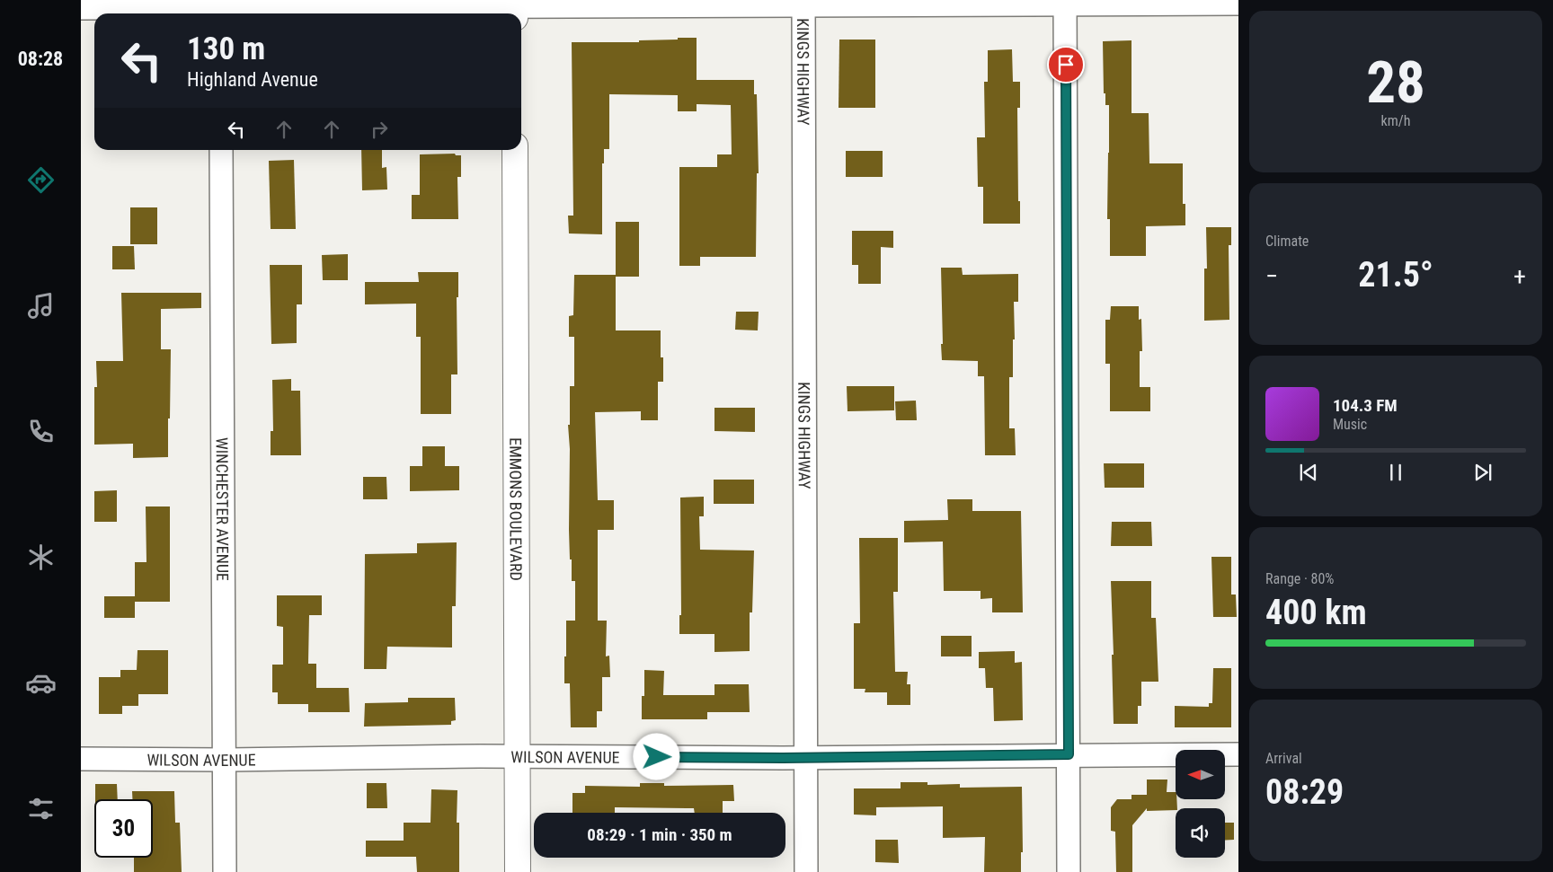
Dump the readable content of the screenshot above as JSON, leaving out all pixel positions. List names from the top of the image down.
{
  "streets": {
    "street": [
      "KINGS HIGHWAY",
      "WINCHESTER AVENUE",
      "EMMONS BOULEVARD",
      "WILSON AVENUE"
    ]
  },
  "crossings": [
    ["KINGS HIGHWAY", "WILSON AVENUE"],
    ["WINCHESTER AVENUE", "WILSON AVENUE"],
    ["EMMONS BOULEVARD", "WILSON AVENUE"]
  ],
  "north": "left",
  "page": {
    "tabs": "08:28",
    "tile": [
      ["28", "km/h"],
      "Climate",
      ["Range · 80%", "400 km"],
      ["Arrival", "08:29"]
    ],
    "turn": ["130 m", "Highland Avenue"],
    "heat": ["−", "21.5°", "+"],
    "song": ["104.3 FM", "Music"],
    "limit": "30",
    "trip": "08:29 · 1 min · 350 m"
  }
}
